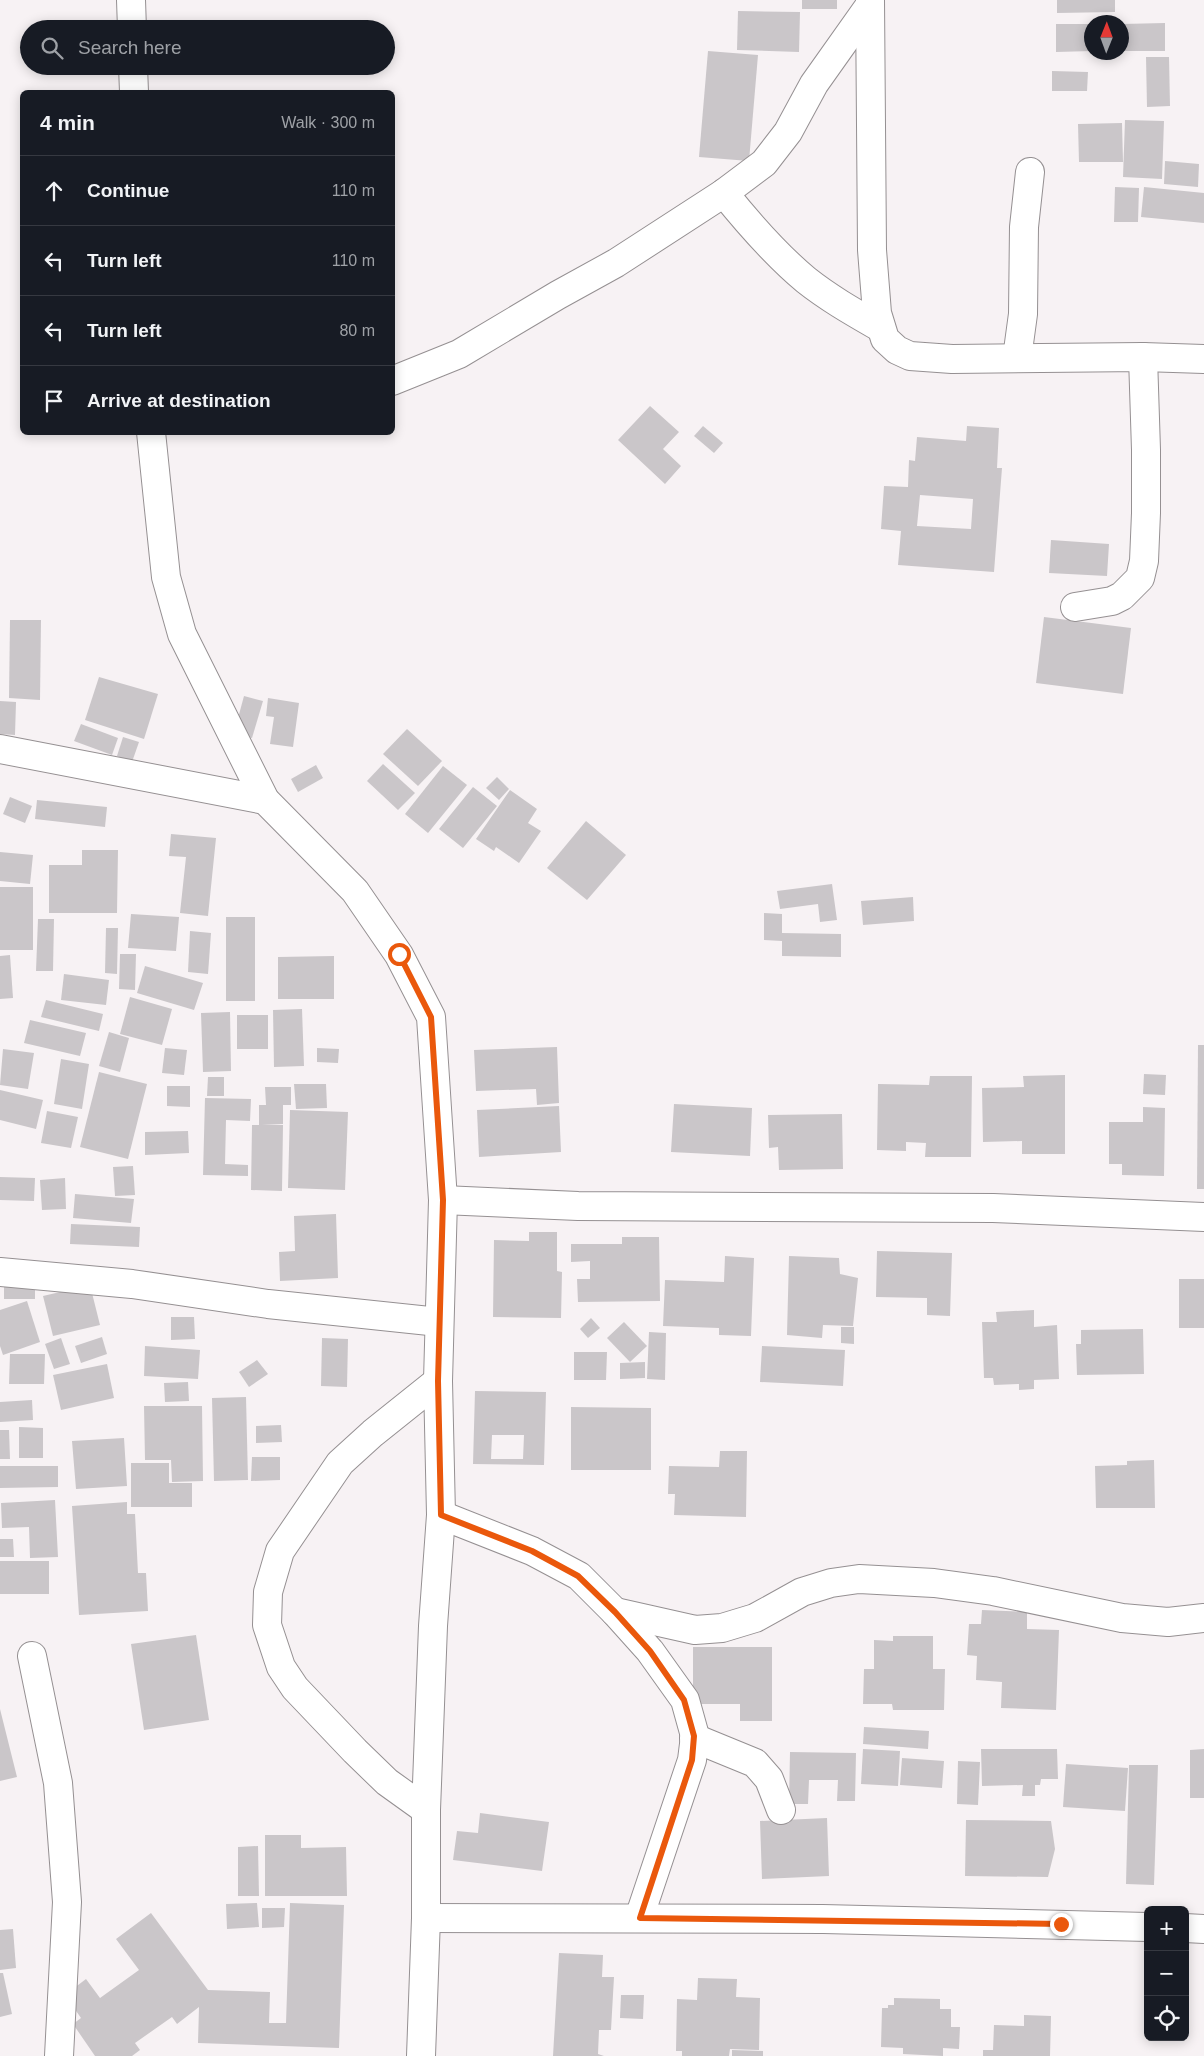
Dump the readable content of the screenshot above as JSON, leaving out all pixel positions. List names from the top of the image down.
{
  "north": "top",
  "page": {
    "search": "Search here",
    "heading": ["4 min", "Walk · 300 m"],
    "list": [
      ["Continue", "110 m"],
      ["Turn left", "110 m"],
      ["Turn left", "80 m"],
      "Arrive at destination"
    ],
    "map_buttons": ["+", "−"]
  }
}
